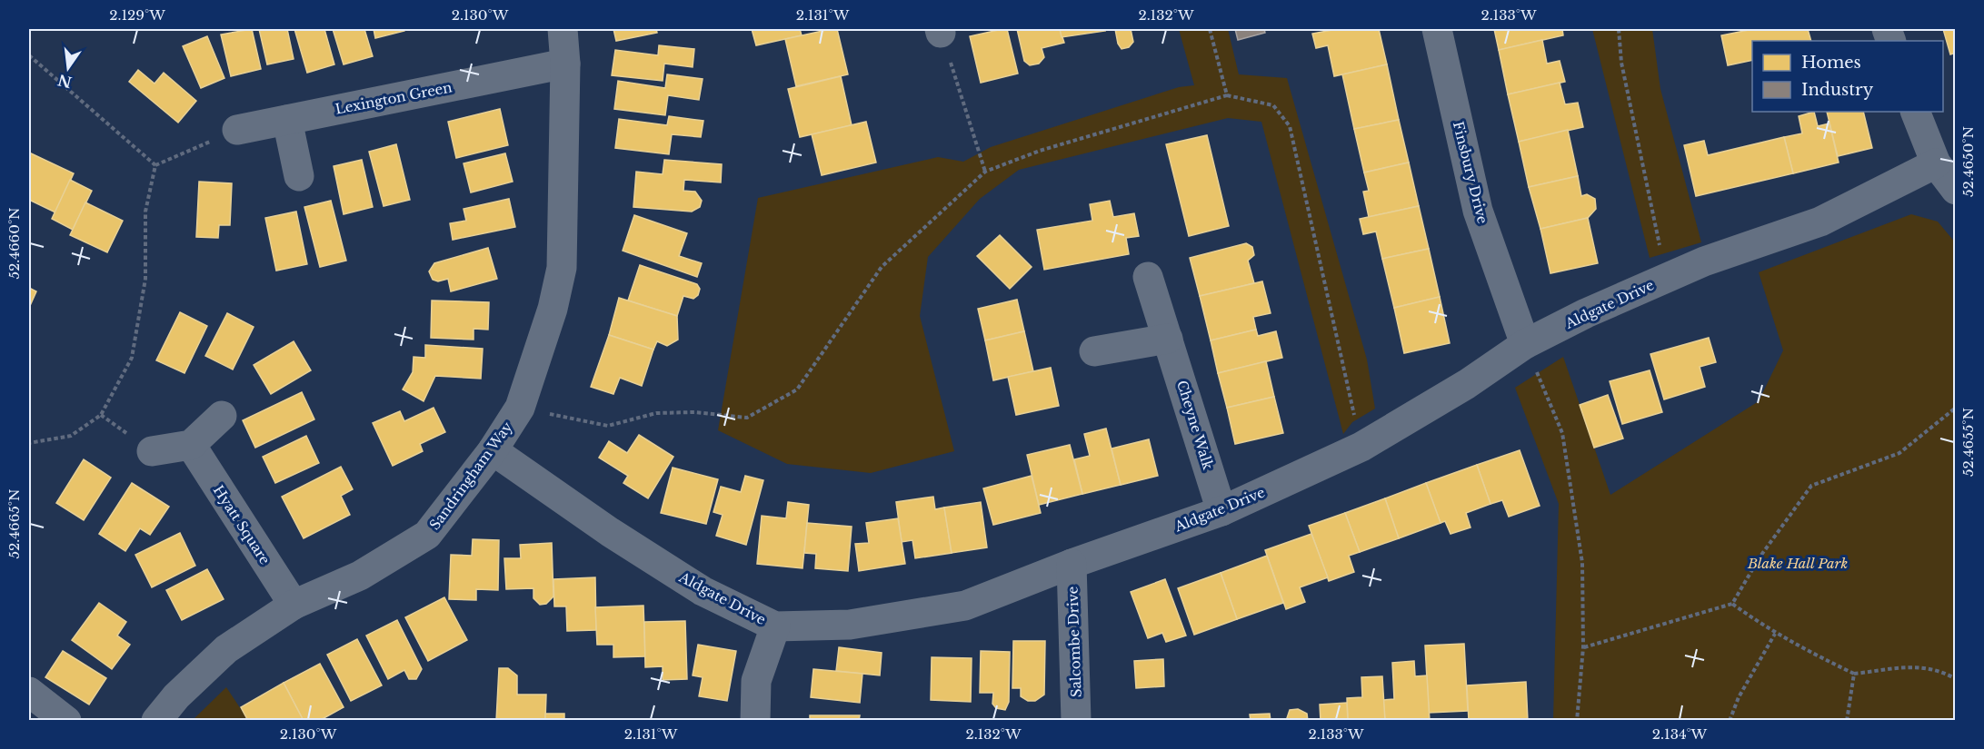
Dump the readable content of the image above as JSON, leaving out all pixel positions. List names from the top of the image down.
{
  "streets": {
    "street": [
      "Lexington Green",
      "Finsbury Drive",
      "Aldgate Drive",
      "Cheyne Walk",
      "Sandringham Way",
      "Hyatt Square",
      "Salcombe Drive"
    ]
  },
  "crossings": [
    ["Lexington Green", "Sandringham Way"],
    ["Finsbury Drive", "Aldgate Drive"],
    ["Aldgate Drive", "Cheyne Walk"],
    ["Aldgate Drive", "Sandringham Way"],
    ["Aldgate Drive", "Salcombe Drive"],
    ["Sandringham Way", "Hyatt Square"]
  ],
  "parks": ["Blake Hall Park"],
  "legend": ["Homes", "Industry"],
  "north": "bottom",
  "coordinates": [
    "2.129°W",
    "2.130°W",
    "2.131°W",
    "2.132°W",
    "2.133°W",
    "52.4650°N",
    "52.4660°N",
    "52.4655°N",
    "52.4665°N",
    "2.134°W"
  ]
}
